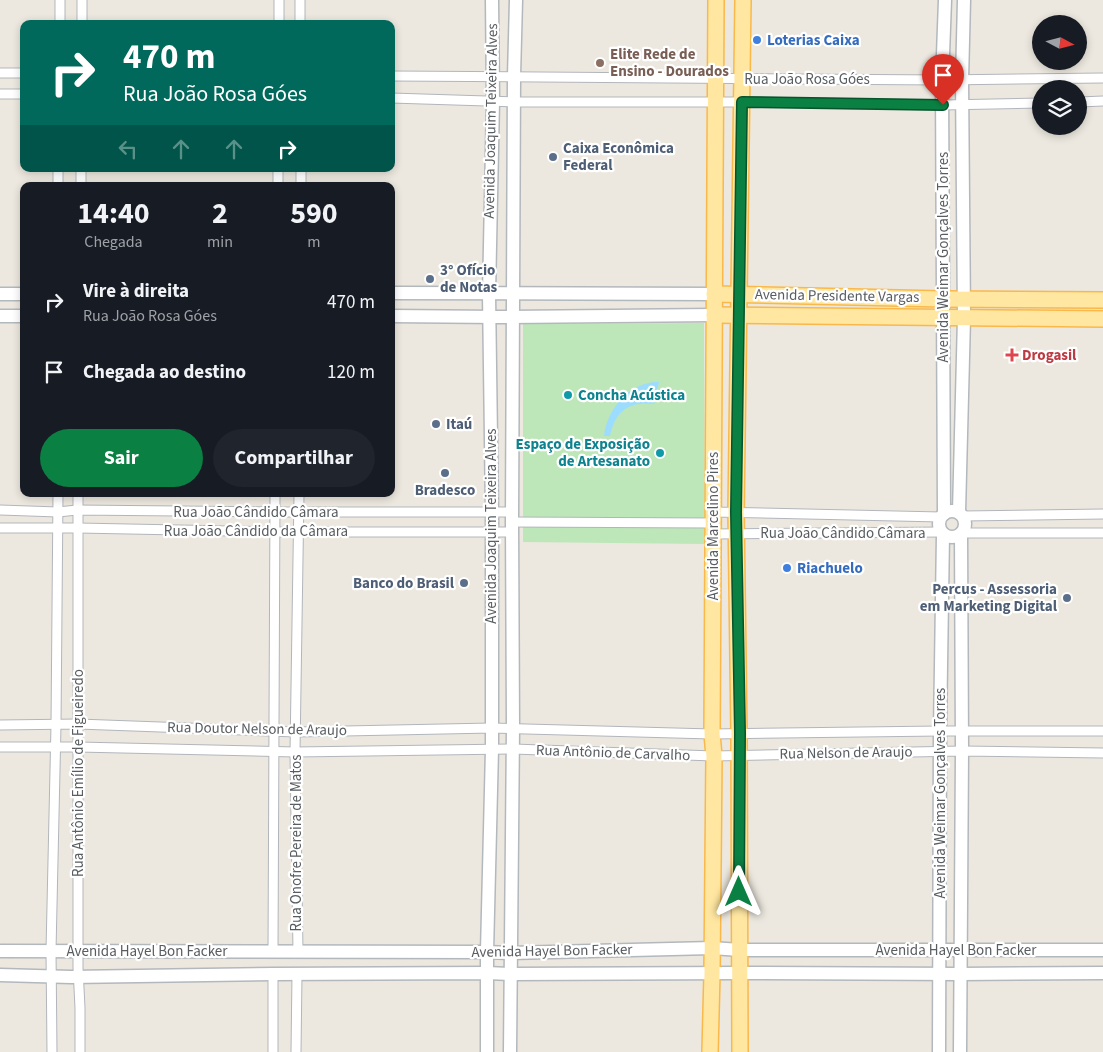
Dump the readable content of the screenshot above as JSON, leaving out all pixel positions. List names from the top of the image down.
{
  "streets": {
    "main road": [
      "Avenida Joaquim Teixeira Alves",
      "Avenida Weimar Gonçalves Torres",
      "Avenida Presidente Vargas",
      "Avenida Marcelino Pires",
      "Avenida Hayel Bon Facker"
    ],
    "street": [
      "Rua João Rosa Góes",
      "Rua João Cândido Câmara",
      "Rua João Cândido da Câmara",
      "Rua Doutor Nelson de Araujo",
      "Rua Antônio de Carvalho",
      "Rua Nelson de Araujo",
      "Rua Antônio Emílio de Figueiredo",
      "Rua Onofre Pereira de Matos"
    ]
  },
  "crossings": [
    ["Rua João Rosa Góes", "Avenida Joaquim Teixeira Alves"],
    ["Rua João Rosa Góes", "Avenida Weimar Gonçalves Torres"],
    ["Rua João Rosa Góes", "Avenida Marcelino Pires"],
    ["Avenida Joaquim Teixeira Alves", "Avenida Presidente Vargas"],
    ["Avenida Joaquim Teixeira Alves", "Rua João Cândido Câmara"],
    ["Avenida Joaquim Teixeira Alves", "Rua João Cândido da Câmara"],
    ["Avenida Joaquim Teixeira Alves", "Rua Doutor Nelson de Araujo"],
    ["Avenida Joaquim Teixeira Alves", "Rua Antônio de Carvalho"],
    ["Avenida Joaquim Teixeira Alves", "Avenida Hayel Bon Facker"],
    ["Avenida Weimar Gonçalves Torres", "Avenida Presidente Vargas"],
    ["Avenida Weimar Gonçalves Torres", "Rua João Cândido Câmara"],
    ["Avenida Weimar Gonçalves Torres", "Rua Nelson de Araujo"],
    ["Avenida Weimar Gonçalves Torres", "Avenida Hayel Bon Facker"],
    ["Avenida Presidente Vargas", "Avenida Marcelino Pires"],
    ["Rua João Cândido Câmara", "Avenida Marcelino Pires"],
    ["Rua João Cândido Câmara", "Rua João Cândido da Câmara"],
    ["Rua João Cândido Câmara", "Rua Antônio Emílio de Figueiredo"],
    ["Rua João Cândido Câmara", "Rua Onofre Pereira de Matos"],
    ["Avenida Marcelino Pires", "Rua Antônio de Carvalho"],
    ["Avenida Marcelino Pires", "Rua Nelson de Araujo"],
    ["Avenida Marcelino Pires", "Avenida Hayel Bon Facker"],
    ["Rua João Cândido da Câmara", "Rua Antônio Emílio de Figueiredo"],
    ["Rua João Cândido da Câmara", "Rua Onofre Pereira de Matos"],
    ["Rua Doutor Nelson de Araujo", "Rua Antônio de Carvalho"],
    ["Rua Doutor Nelson de Araujo", "Rua Antônio Emílio de Figueiredo"],
    ["Rua Doutor Nelson de Araujo", "Rua Onofre Pereira de Matos"],
    ["Rua Antônio de Carvalho", "Rua Nelson de Araujo"],
    ["Rua Antônio Emílio de Figueiredo", "Avenida Hayel Bon Facker"],
    ["Rua Onofre Pereira de Matos", "Avenida Hayel Bon Facker"]
  ],
  "places": {
    "other": [
      "Loterias Caixa",
      "Elite Rede de Ensino - Dourados",
      "Caixa Econômica Federal",
      "3° Ofício de Notas",
      "Concha Acústica",
      "Itaú",
      "Espaço de Exposição de Artesanato",
      "Bradesco",
      "Riachuelo",
      "Banco do Brasil",
      "Percus - Assessoria em Marketing Digital"
    ],
    "health": ["Drogasil"]
  },
  "north": "right",
  "page": {
    "turn": ["470 m", "Rua João Rosa Góes"],
    "eta": [
      "14:40",
      "Chegada",
      "2",
      "min",
      "590",
      "m"
    ],
    "list": [
      {
        "name": "Vire à direita",
        "note": "Rua João Rosa Góes",
        "value": "470 m"
      },
      {
        "name": "Chegada ao destino",
        "value": "120 m"
      }
    ],
    "buttons": ["Sair", "Compartilhar"]
  }
}
